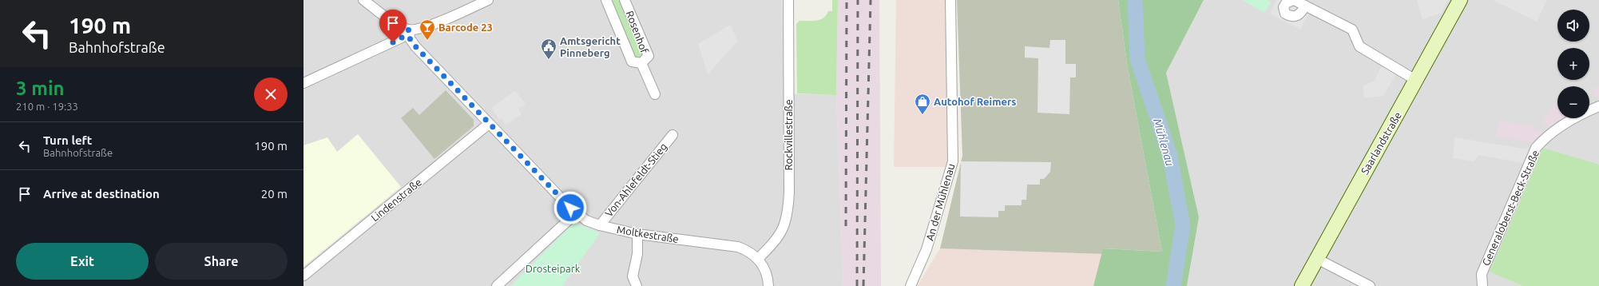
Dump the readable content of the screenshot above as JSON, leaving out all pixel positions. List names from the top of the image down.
{
  "streets": {
    "street": [
      "Rosenhof",
      "Rockvillestraße",
      "Saarlandstraße",
      "Von-Ahlefeldt-Stieg",
      "Lindenstraße",
      "An der Mühlenau",
      "Generaloberst-Beck-Straße",
      "Moltkestraße"
    ]
  },
  "crossings": [
    ["Rockvillestraße", "Moltkestraße"],
    ["Von-Ahlefeldt-Stieg", "Moltkestraße"],
    ["Lindenstraße", "Moltkestraße"]
  ],
  "water": ["Mühlenau"],
  "parks": ["Drosteipark"],
  "places": {
    "bar": ["Barcode 23"],
    "public building": ["Amtsgericht Pinneberg"],
    "shop": ["Autohof Reimers"]
  },
  "page": {
    "turn": ["190 m", "Bahnhofstraße"],
    "map_buttons": ["+", "−"],
    "heading": ["3 min", "210 m · 19:33"],
    "list": [
      {
        "name": "Turn left",
        "note": "Bahnhofstraße",
        "value": "190 m"
      },
      {
        "name": "Arrive at destination",
        "value": "20 m"
      }
    ],
    "buttons": ["Exit", "Share"]
  }
}
